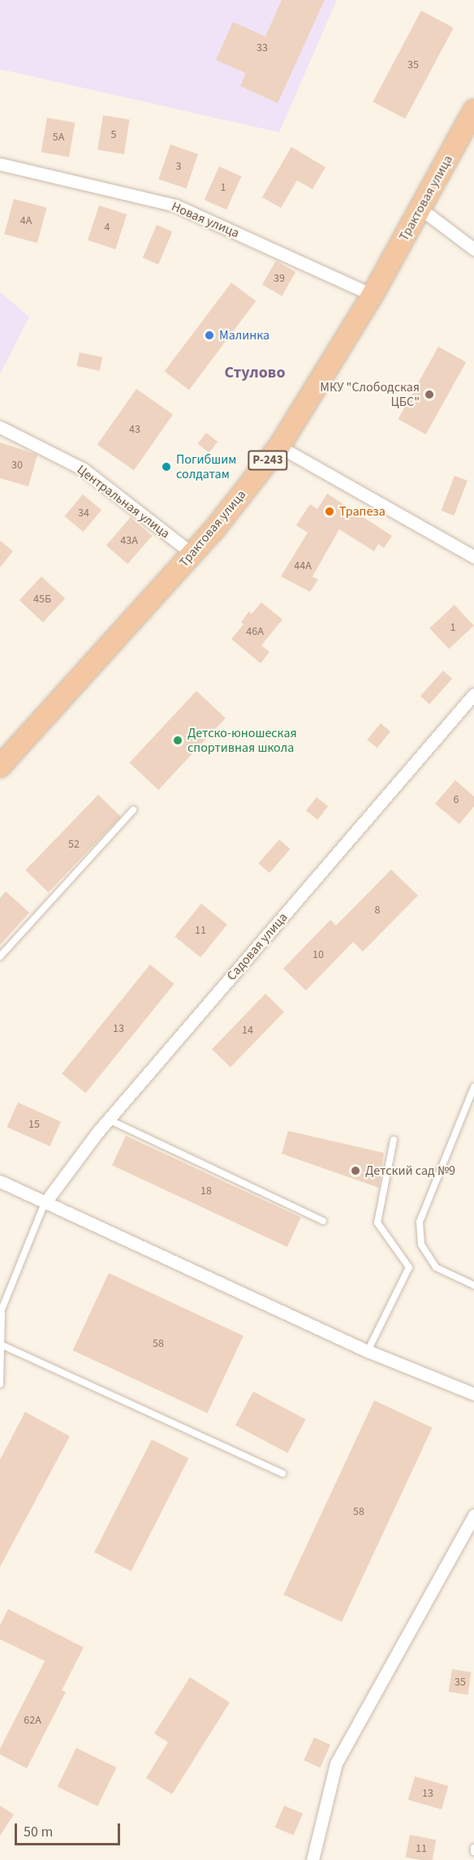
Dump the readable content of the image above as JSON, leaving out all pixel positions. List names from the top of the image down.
{
  "streets": {
    "highway": ["Трактовая улица", "Р-243"],
    "street": ["Новая улица", "Центральная улица", "Садовая улица"]
  },
  "crossings": [
    ["Трактовая улица", "Новая улица"],
    ["Трактовая улица", "Центральная улица"]
  ],
  "districts": ["Стулово"],
  "places": [
    "Малинка",
    "МКУ \"Слободская ЦБС\"",
    "Погибшим солдатам",
    "Трапеза",
    "Детско-юношеская спортивная школа",
    "Детский сад №9"
  ],
  "house_numbers": [
    "33",
    "35",
    "5",
    "5А",
    "3",
    "1",
    "4А",
    "4",
    "39",
    "43",
    "30",
    "34",
    "43А",
    "44А",
    "45Б",
    "1",
    "46А",
    "6",
    "52",
    "8",
    "11",
    "10",
    "13",
    "14",
    "15",
    "18",
    "58",
    "58",
    "35",
    "62А",
    "13",
    "11"
  ],
  "scale_bar": "50 m"
}
